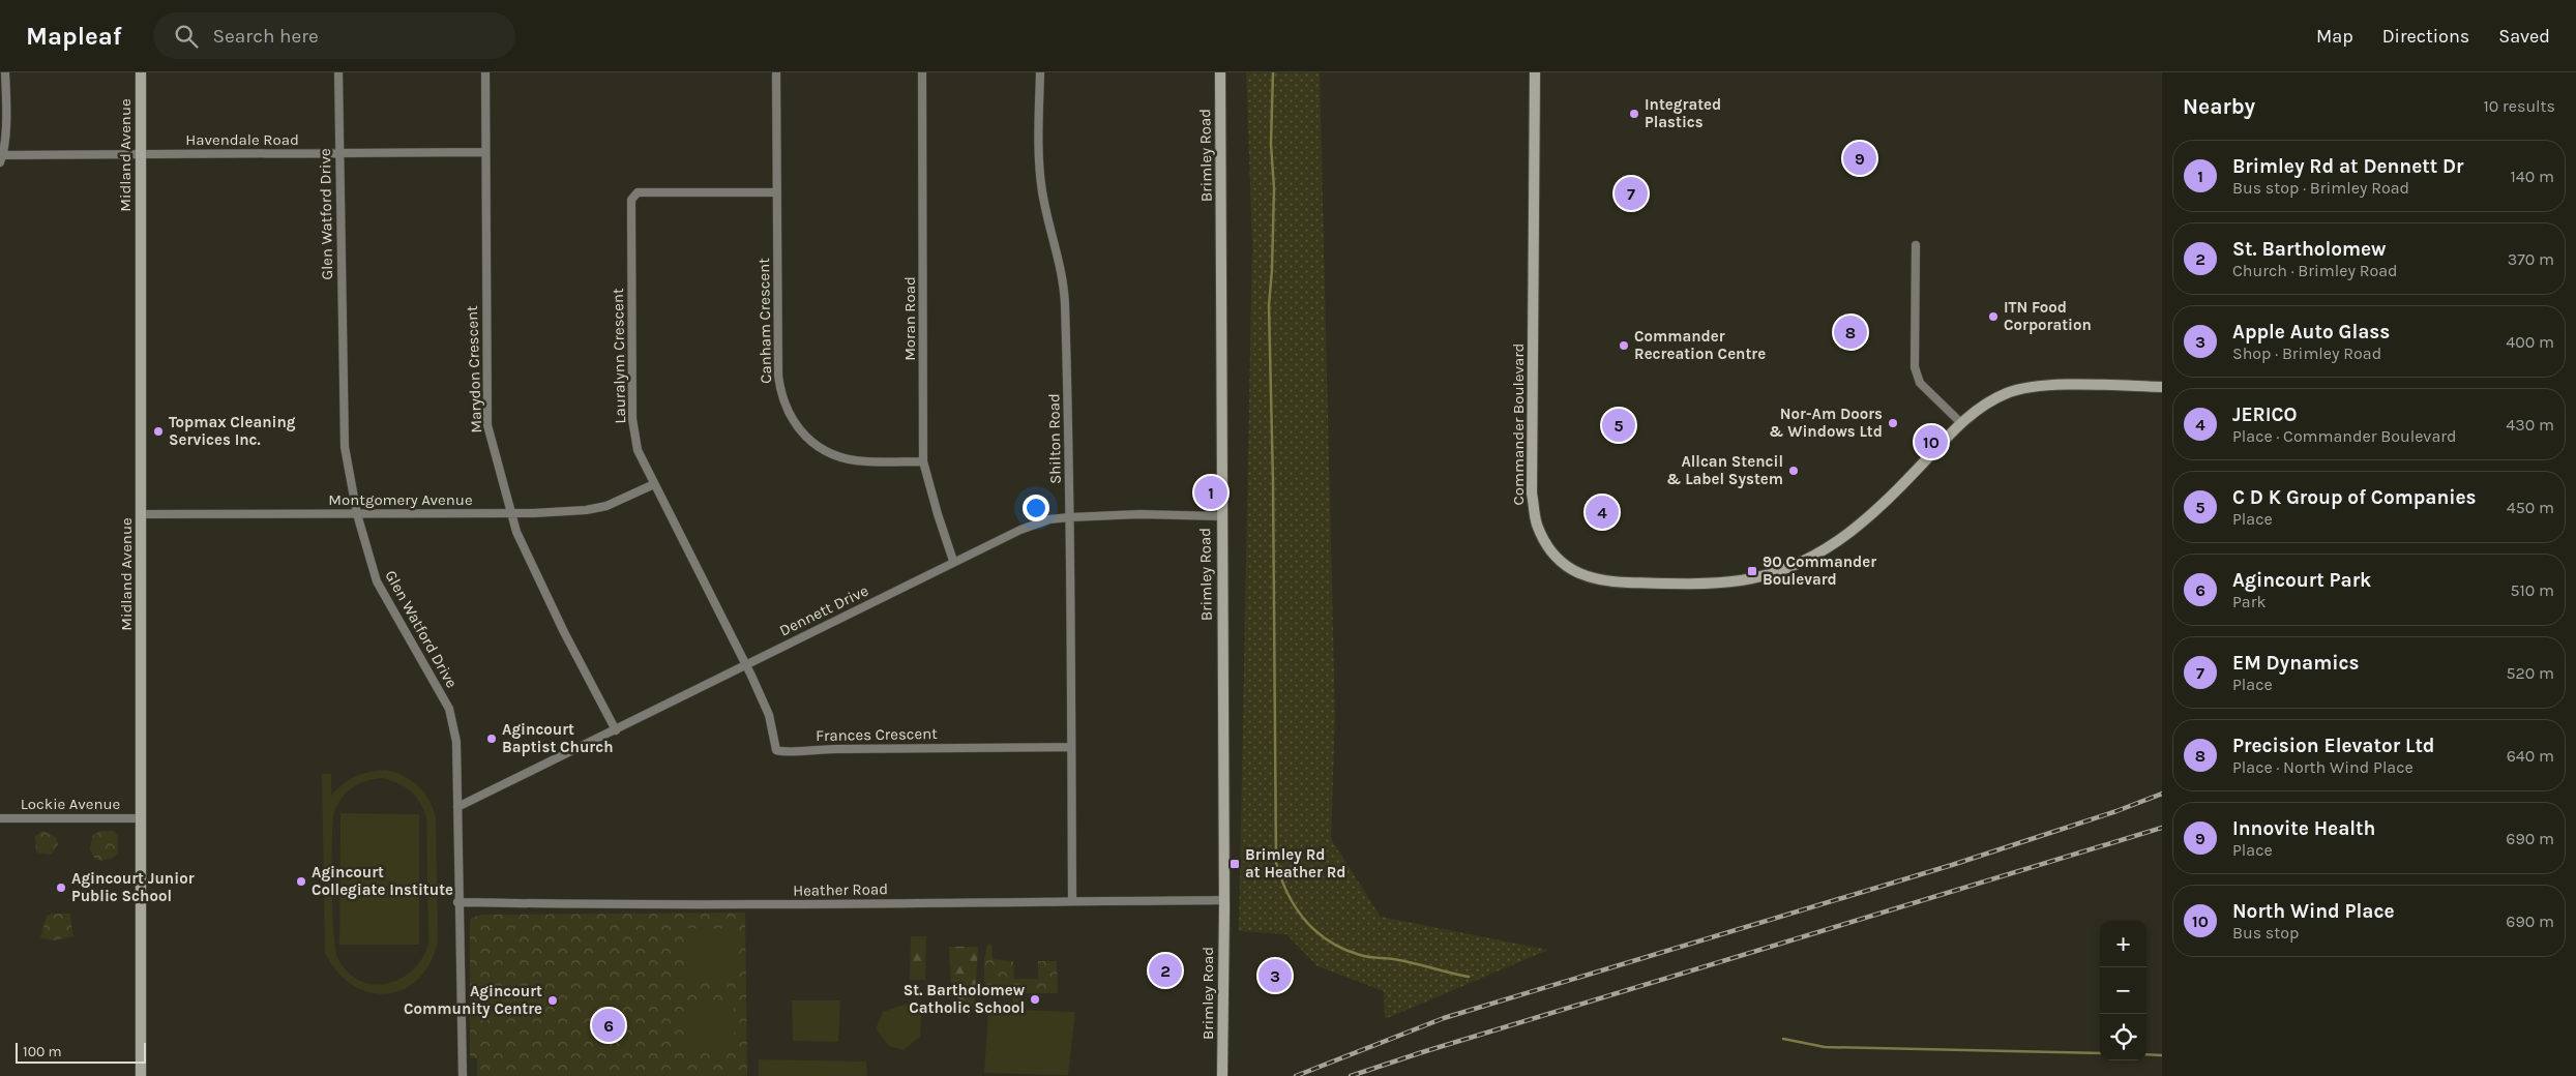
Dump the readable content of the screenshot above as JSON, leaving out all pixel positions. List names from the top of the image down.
{
  "streets": {
    "main road": ["Midland Avenue", "Brimley Road", "Commander Boulevard"],
    "street": [
      "Havendale Road",
      "Glen Watford Drive",
      "Moran Road",
      "Canham Crescent",
      "Lauralynn Crescent",
      "Marydon Crescent",
      "Shilton Road",
      "Montgomery Avenue",
      "Dennett Drive",
      "Frances Crescent",
      "Lockie Avenue",
      "Heather Road"
    ]
  },
  "crossings": [
    ["Havendale Road", "Midland Avenue"],
    ["Havendale Road", "Glen Watford Drive"],
    ["Havendale Road", "Marydon Crescent"],
    ["Midland Avenue", "Montgomery Avenue"],
    ["Midland Avenue", "Lockie Avenue"],
    ["Brimley Road", "Dennett Drive"],
    ["Brimley Road", "Heather Road"],
    ["Glen Watford Drive", "Montgomery Avenue"],
    ["Glen Watford Drive", "Dennett Drive"],
    ["Glen Watford Drive", "Heather Road"],
    ["Moran Road", "Canham Crescent"],
    ["Moran Road", "Dennett Drive"],
    ["Canham Crescent", "Lauralynn Crescent"],
    ["Lauralynn Crescent", "Montgomery Avenue"],
    ["Lauralynn Crescent", "Dennett Drive"],
    ["Lauralynn Crescent", "Frances Crescent"],
    ["Marydon Crescent", "Montgomery Avenue"],
    ["Marydon Crescent", "Dennett Drive"],
    ["Shilton Road", "Dennett Drive"],
    ["Shilton Road", "Frances Crescent"],
    ["Shilton Road", "Heather Road"],
    ["Dennett Drive", "Frances Crescent"]
  ],
  "places": {
    "other": [
      "Integrated Plastics",
      "ITN Food Corporation",
      "Commander Recreation Centre",
      "Nor-Am Doors & Windows Ltd",
      "Topmax Cleaning Services Inc.",
      "Allcan Stencil & Label System",
      "Agincourt Baptist Church",
      "Agincourt Collegiate Institute",
      "Agincourt Junior Public School",
      "St. Bartholomew Catholic School",
      "Agincourt Community Centre"
    ],
    "transit": ["90 Commander Boulevard", "Brimley Rd at Heather Rd"]
  },
  "scale_bar": "100 m",
  "page": {
    "header": "Mapleaf",
    "search": "Search here",
    "nav": ["Map", "Directions", "Saved"],
    "heading": ["Nearby", "10 results"],
    "pins": [
      "9",
      "7",
      "8",
      "5",
      "10",
      "1",
      "4",
      "2",
      "3",
      "6"
    ],
    "list": [
      {
        "mark": "1",
        "name": "Brimley Rd at Dennett Dr",
        "note": "Bus stop · Brimley Road",
        "value": "140 m"
      },
      {
        "mark": "2",
        "name": "St. Bartholomew",
        "note": "Church · Brimley Road",
        "value": "370 m"
      },
      {
        "mark": "3",
        "name": "Apple Auto Glass",
        "note": "Shop · Brimley Road",
        "value": "400 m"
      },
      {
        "mark": "4",
        "name": "JERICO",
        "note": "Place · Commander Boulevard",
        "value": "430 m"
      },
      {
        "mark": "5",
        "name": "C D K Group of Companies",
        "note": "Place",
        "value": "450 m"
      },
      {
        "mark": "6",
        "name": "Agincourt Park",
        "note": "Park",
        "value": "510 m"
      },
      {
        "mark": "7",
        "name": "EM Dynamics",
        "note": "Place",
        "value": "520 m"
      },
      {
        "mark": "8",
        "name": "Precision Elevator Ltd",
        "note": "Place · North Wind Place",
        "value": "640 m"
      },
      {
        "mark": "9",
        "name": "Innovite Health",
        "note": "Place",
        "value": "690 m"
      },
      {
        "mark": "10",
        "name": "North Wind Place",
        "note": "Bus stop",
        "value": "690 m"
      }
    ],
    "map_buttons": ["+", "−"],
    "scale": "100 m"
  }
}
